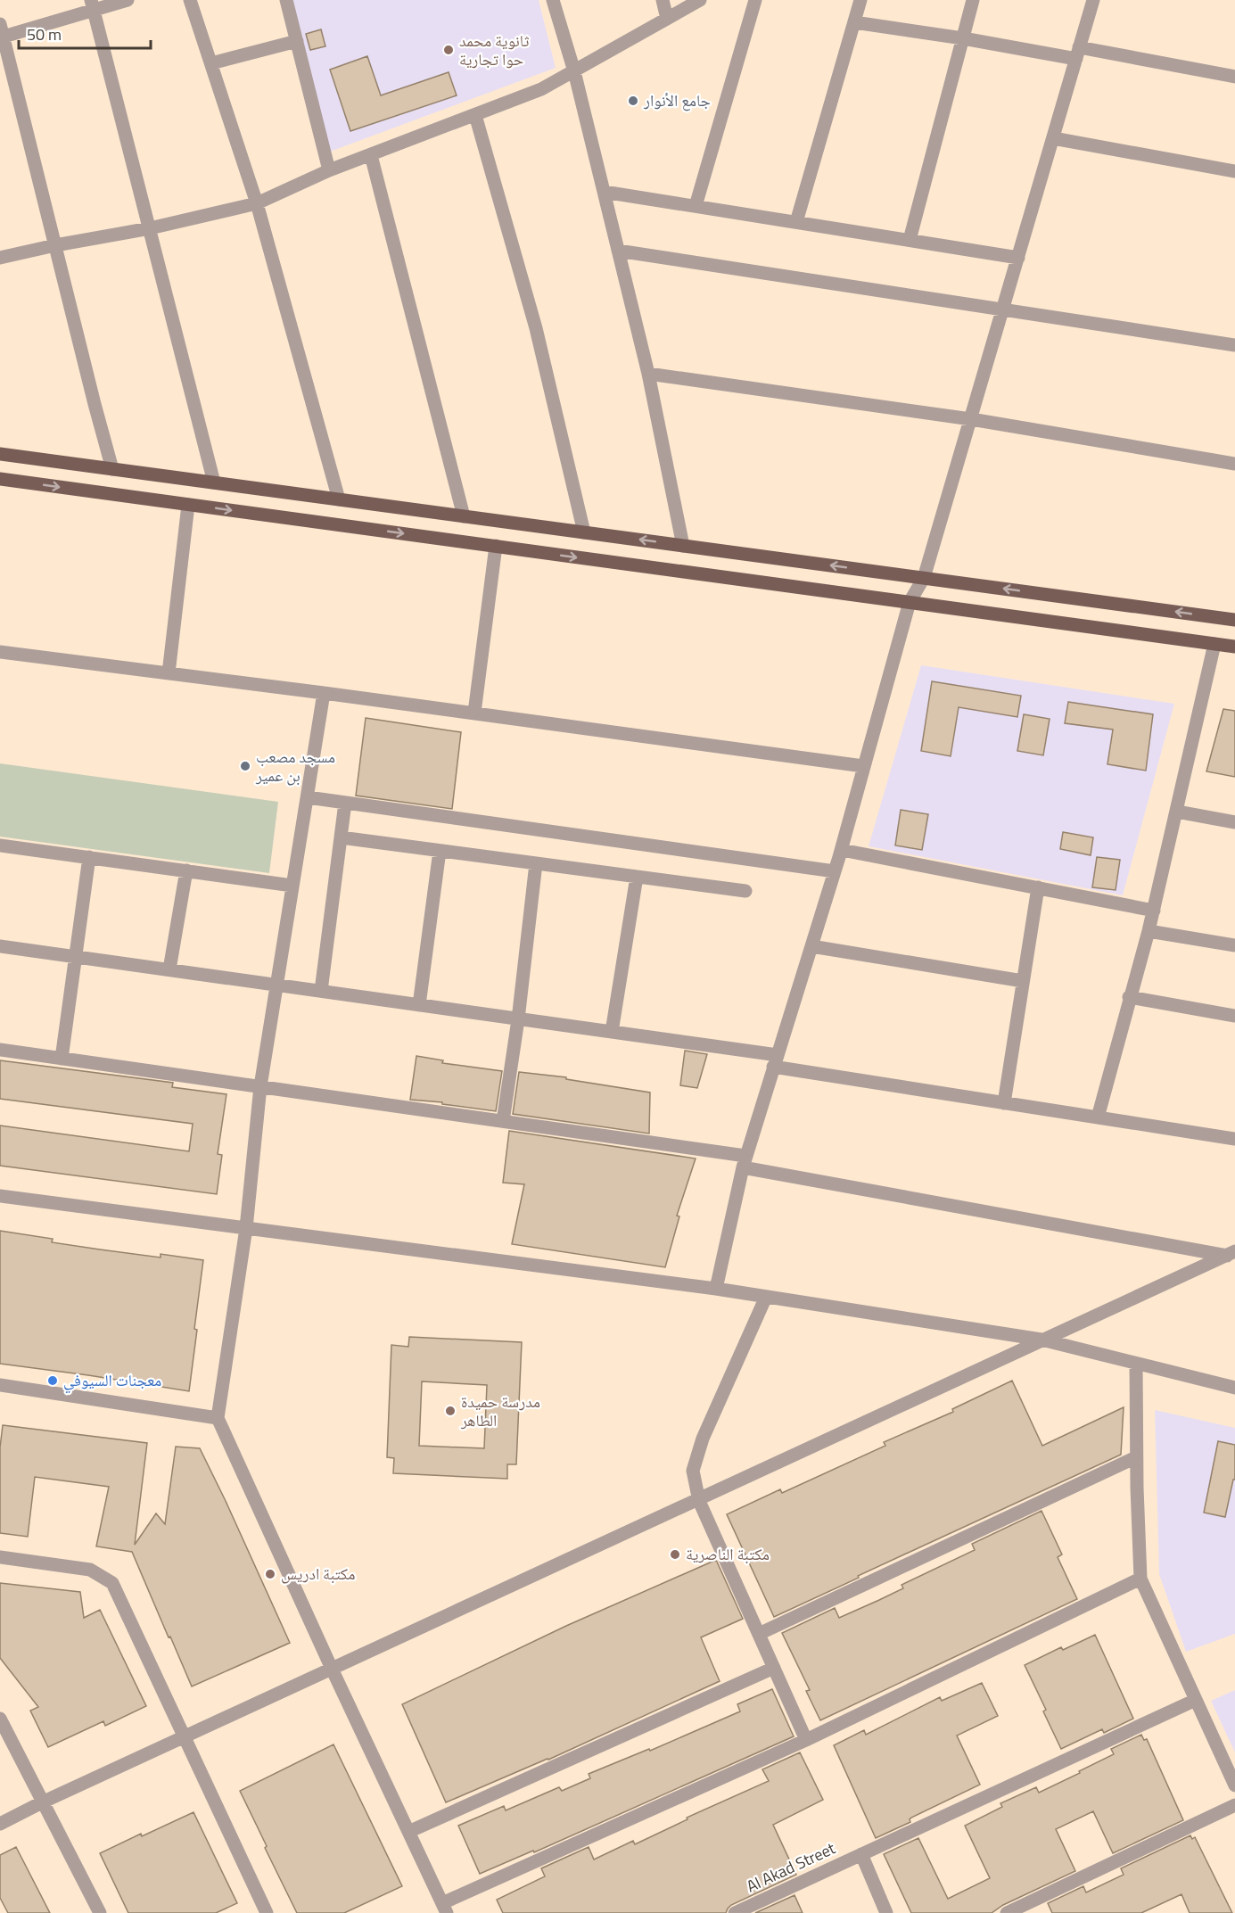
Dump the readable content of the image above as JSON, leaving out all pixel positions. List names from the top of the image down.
{
  "streets": {
    "street": ["Al Akad Street"]
  },
  "places": [
    "ثانوية محمد حوا تجارية",
    "جامع الأنوار",
    "مسجد مصعب بن عمير",
    "معجنات السيوفي",
    "مدرسة حميدة الطاهر",
    "مكتبة الناصرية",
    "مكتبة ادريس"
  ],
  "scale_bar": "50 m"
}
